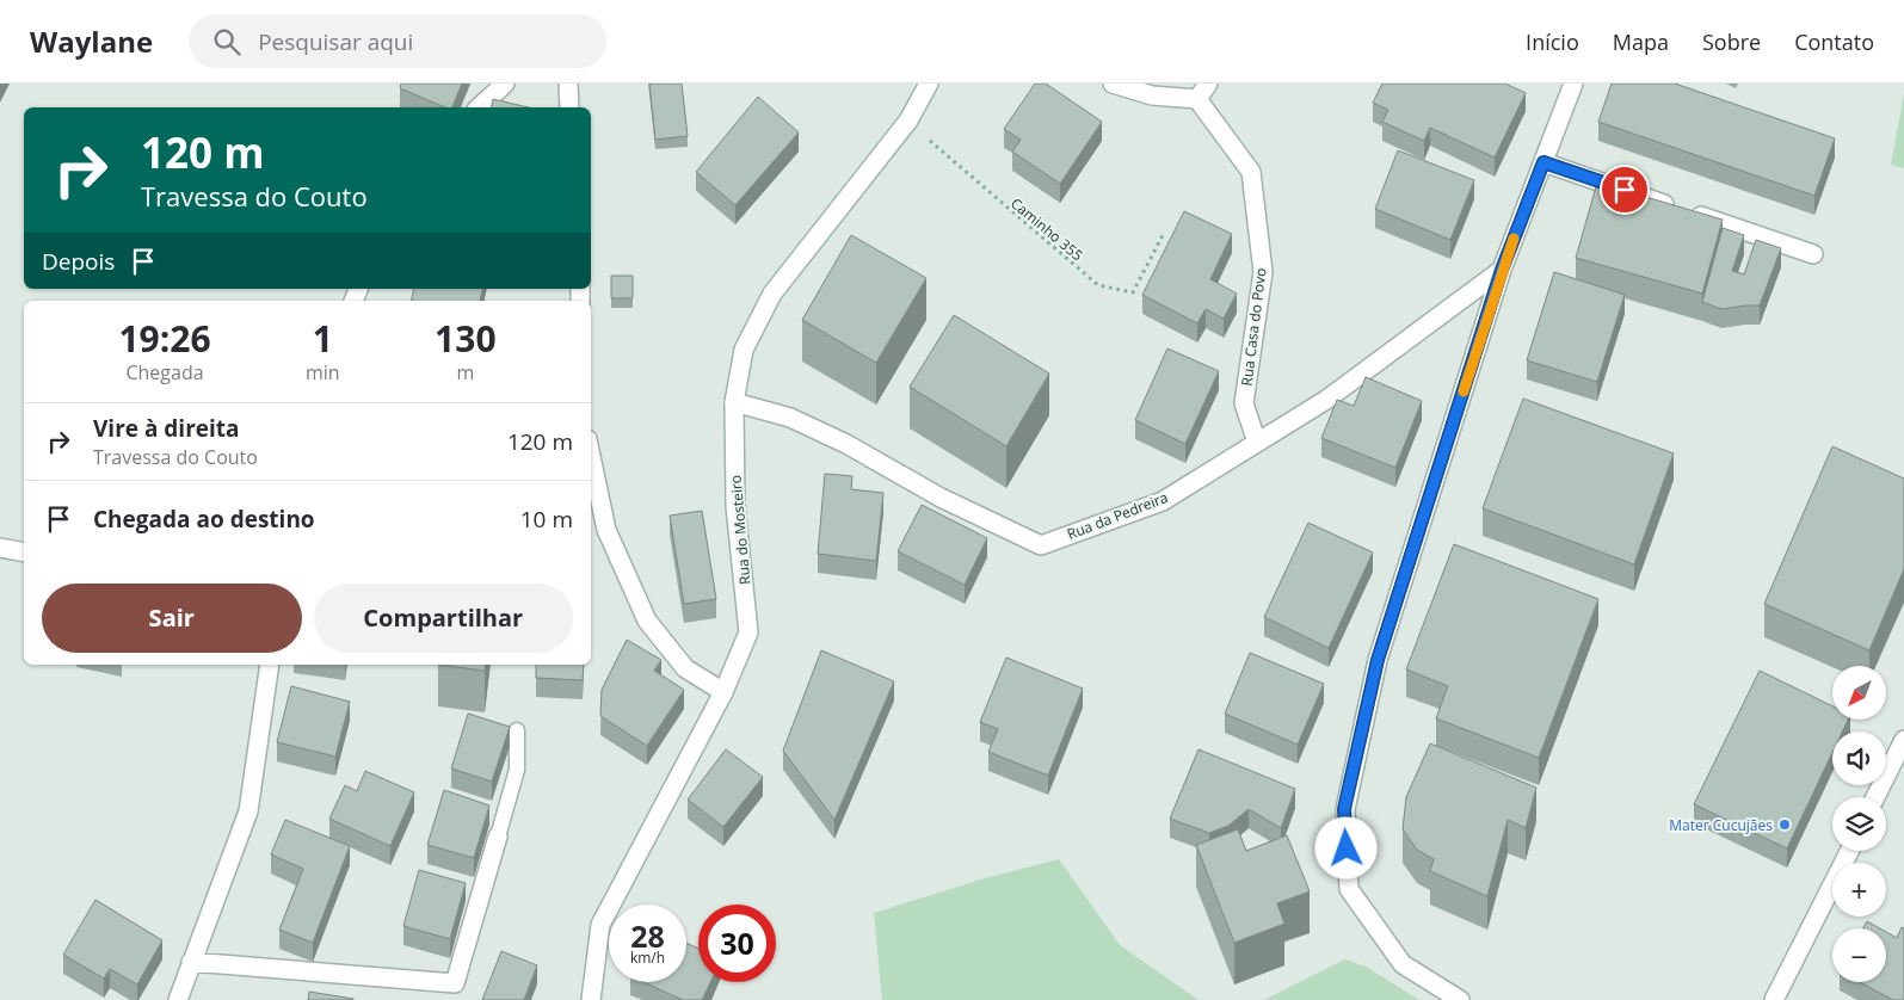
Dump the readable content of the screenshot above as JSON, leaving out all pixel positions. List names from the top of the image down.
{
  "streets": {
    "street": ["Rua Casa do Povo", "Rua da Pedreira", "Rua do Mosteiro"],
    "path": ["Caminho 355"]
  },
  "crossings": [
    ["Caminho 355", "Rua do Mosteiro"],
    ["Rua Casa do Povo", "Rua da Pedreira"],
    ["Rua da Pedreira", "Rua do Mosteiro"]
  ],
  "places": ["Mater Cucujães"],
  "north": "bottom left",
  "page": {
    "header": "Waylane",
    "search": "Pesquisar aqui",
    "nav": [
      "Início",
      "Mapa",
      "Sobre",
      "Contato"
    ],
    "turn": ["120 m", "Travessa do Couto"],
    "then": "Depois",
    "eta": [
      "19:26",
      "Chegada",
      "1",
      "min",
      "130",
      "m"
    ],
    "list": [
      {
        "name": "Vire à direita",
        "note": "Travessa do Couto",
        "value": "120 m"
      },
      {
        "name": "Chegada ao destino",
        "value": "10 m"
      }
    ],
    "buttons": ["Sair", "Compartilhar"],
    "map_buttons": ["+", "−"],
    "speed": "28 km/h",
    "limit": "30"
  }
}
